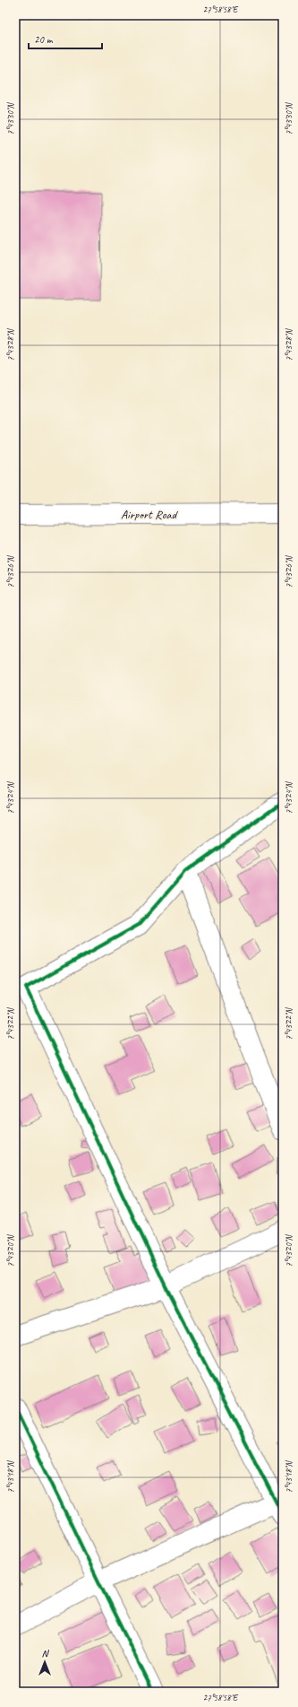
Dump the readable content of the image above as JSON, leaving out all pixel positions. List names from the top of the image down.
{
  "streets": {
    "street": ["Airport Road"]
  },
  "scale_bar": "20 m",
  "north": "top",
  "coordinates": [
    "27°58'58\"E",
    "7°43'30\"N",
    "7°43'28\"N",
    "7°43'26\"N",
    "7°43'24\"N",
    "7°43'22\"N",
    "7°43'20\"N",
    "7°43'18\"N"
  ]
}
